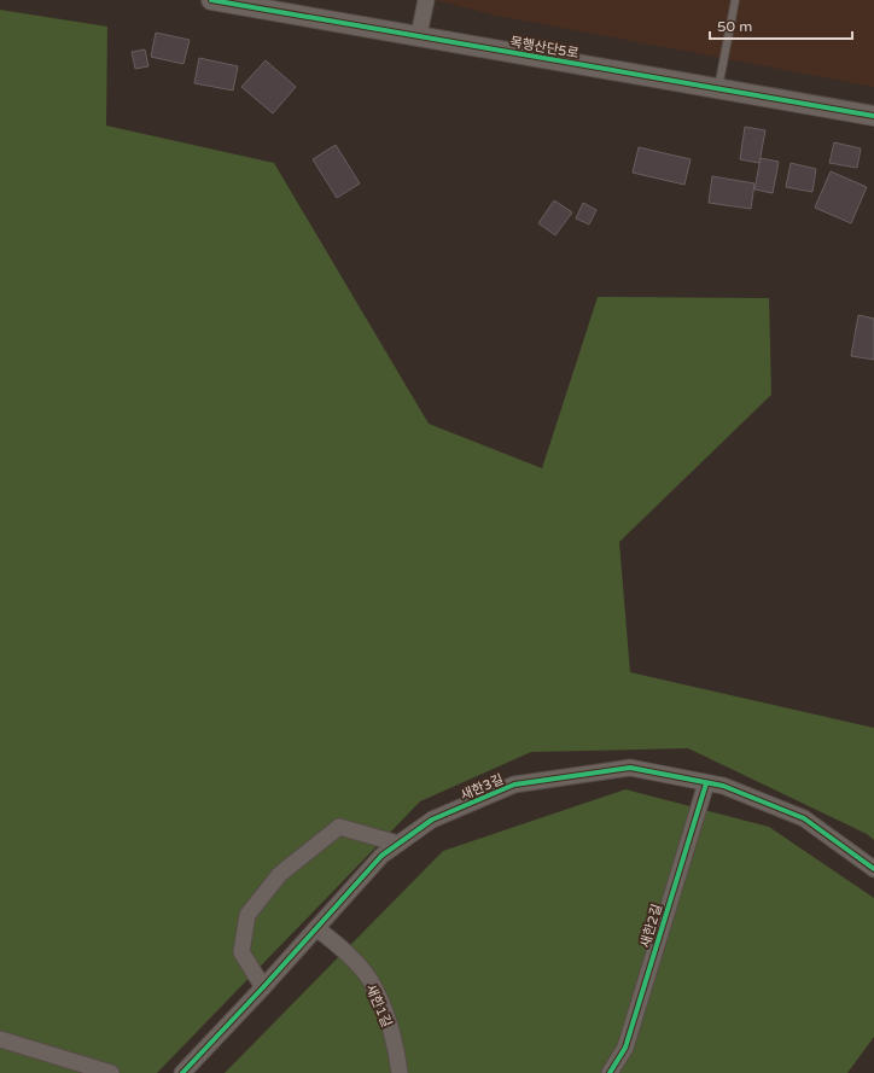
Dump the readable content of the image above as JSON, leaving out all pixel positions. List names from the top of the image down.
{
  "streets": {
    "street": [
      "목행산단5로",
      "새한3길",
      "새한2길",
      "새한1길"
    ]
  },
  "crossings": [
    ["새한3길", "새한2길"],
    ["새한3길", "새한1길"]
  ],
  "scale_bar": "50 m"
}
